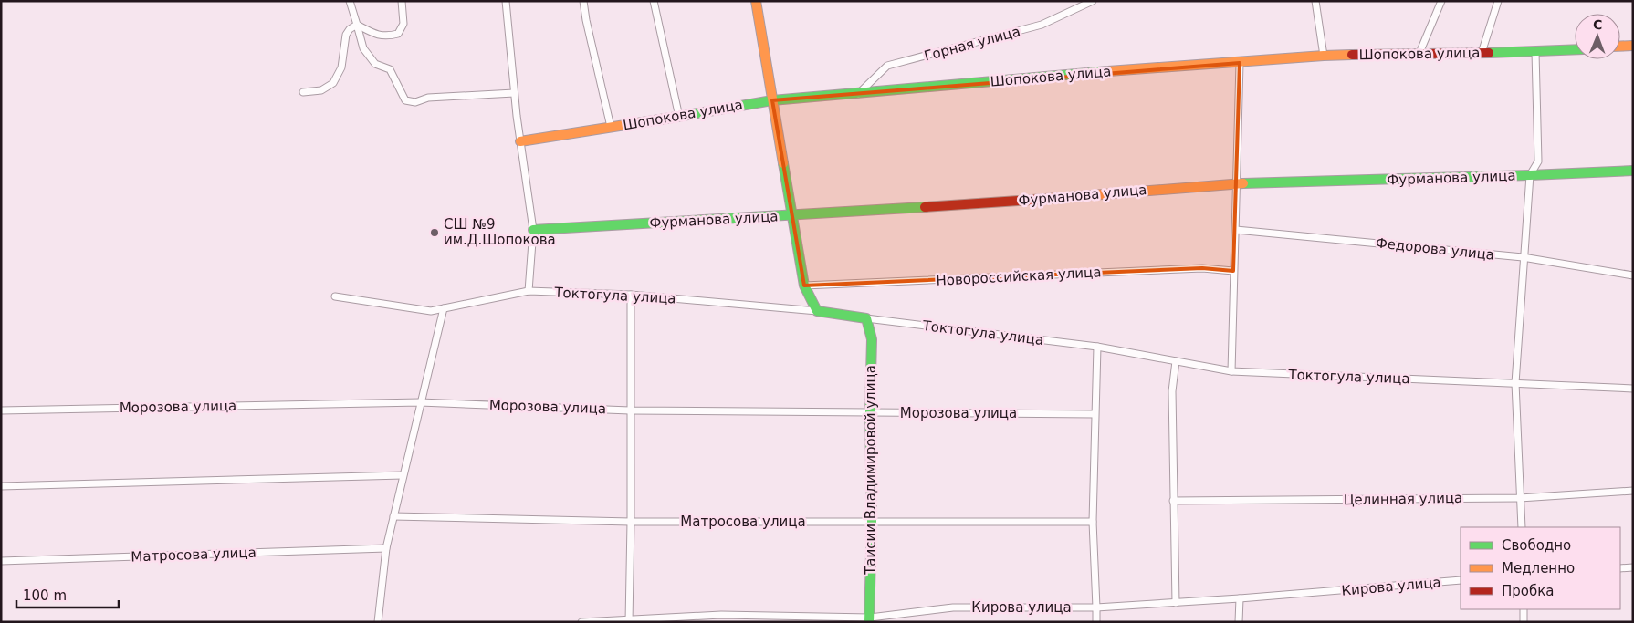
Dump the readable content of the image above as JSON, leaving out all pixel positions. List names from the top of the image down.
{
  "streets": {
    "street": [
      "Горная улица",
      "Шопокова улица",
      "Фурманова улица",
      "Федорова улица",
      "Новороссийская улица",
      "Токтогула улица",
      "Морозова улица",
      "Таисии Владимировой улица",
      "Целинная улица",
      "Матросова улица",
      "Кирова улица"
    ]
  },
  "crossings": [
    ["Горная улица", "Шопокова улица"],
    ["Токтогула улица", "Таисии Владимировой улица"],
    ["Морозова улица", "Таисии Владимировой улица"],
    ["Таисии Владимировой улица", "Матросова улица"],
    ["Таисии Владимировой улица", "Кирова улица"]
  ],
  "places": ["СШ №9 им.Д.Шопокова"],
  "legend": ["Свободно", "Медленно", "Пробка"],
  "scale_bar": "100 m",
  "north": "top"
}
